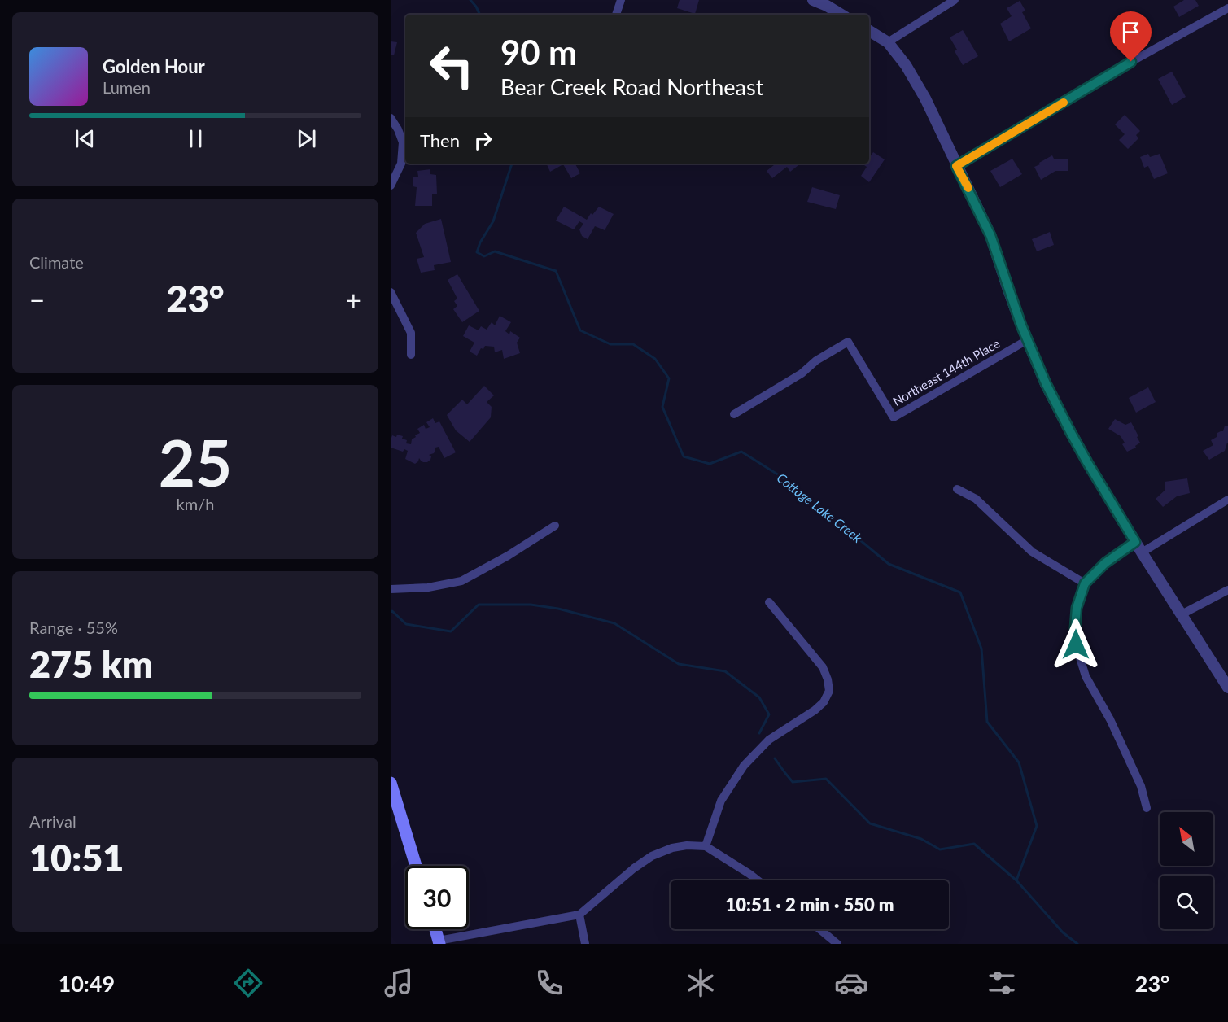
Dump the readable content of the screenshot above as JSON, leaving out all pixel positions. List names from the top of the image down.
{
  "streets": {
    "street": ["Northeast 144th Place"]
  },
  "water": ["Cottage Lake Creek"],
  "north": "top left",
  "page": {
    "turn": ["90 m", "Bear Creek Road Northeast"],
    "song": ["Golden Hour", "Lumen"],
    "then": "Then",
    "tile": [
      "Climate",
      ["25", "km/h"],
      ["Range · 55%", "275 km"],
      ["Arrival", "10:51"]
    ],
    "heat": ["−", "23°", "+"],
    "limit": "30",
    "trip": "10:51 · 2 min · 550 m",
    "tabs": ["10:49", "23°"]
  }
}
